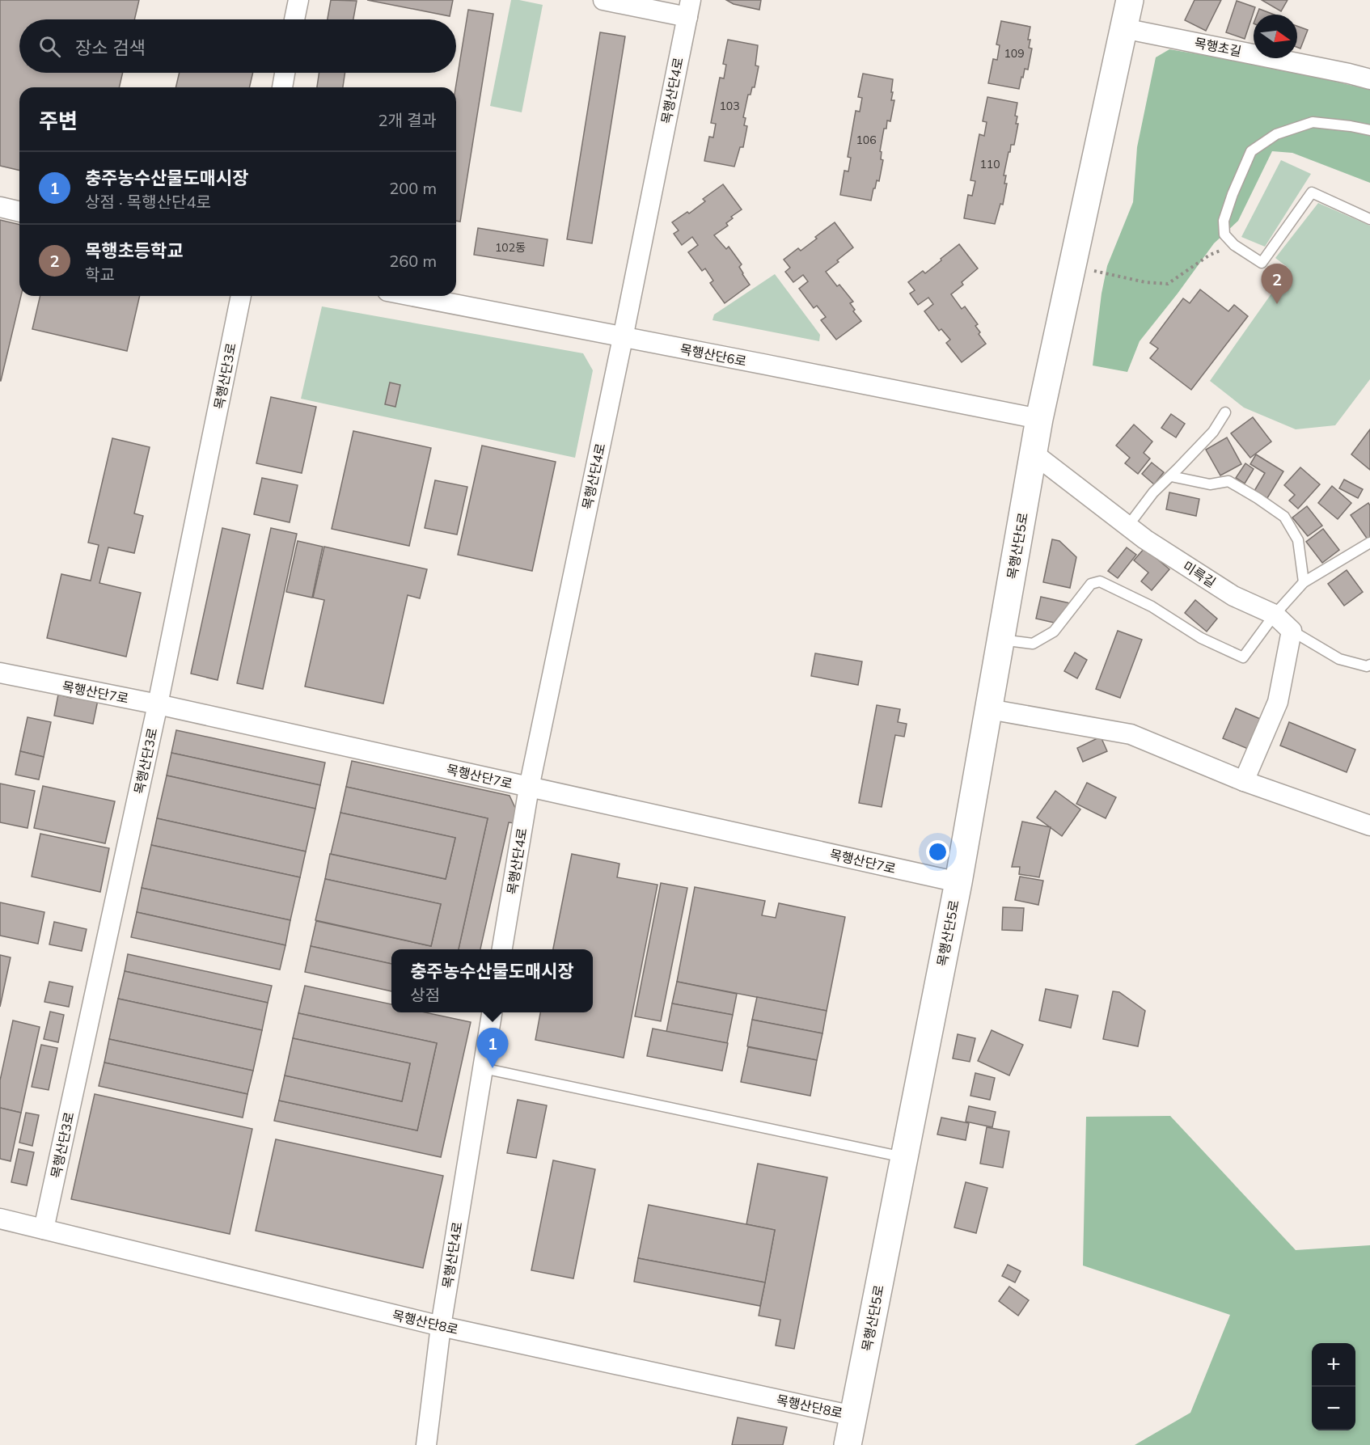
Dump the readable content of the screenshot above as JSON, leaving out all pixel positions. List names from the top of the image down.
{
  "streets": {
    "street": [
      "목행초길",
      "목행산단4로",
      "목행산단6로",
      "목행산단3로",
      "목행산단5로",
      "미륵길",
      "목행산단7로",
      "목행산단8로"
    ]
  },
  "crossings": [
    ["목행초길", "목행산단5로"],
    ["목행산단4로", "목행산단6로"],
    ["목행산단4로", "목행산단7로"],
    ["목행산단4로", "목행산단8로"],
    ["목행산단6로", "목행산단5로"],
    ["목행산단3로", "목행산단7로"],
    ["목행산단3로", "목행산단8로"],
    ["목행산단5로", "미륵길"],
    ["목행산단5로", "목행산단7로"],
    ["목행산단5로", "목행산단8로"]
  ],
  "house_numbers": [
    "109",
    "103",
    "106",
    "110",
    "102동"
  ],
  "north": "right",
  "page": {
    "search": "장소 검색",
    "heading": ["주변", "2개 결과"],
    "list": [
      {
        "mark": "1",
        "name": "충주농수산물도매시장",
        "note": "상점 · 목행산단4로",
        "value": "200 m"
      },
      {
        "mark": "2",
        "name": "목행초등학교",
        "note": "학교",
        "value": "260 m"
      }
    ],
    "pins": ["2", "1"],
    "popup": ["충주농수산물도매시장", "상점"],
    "map_buttons": ["+", "−"]
  }
}
